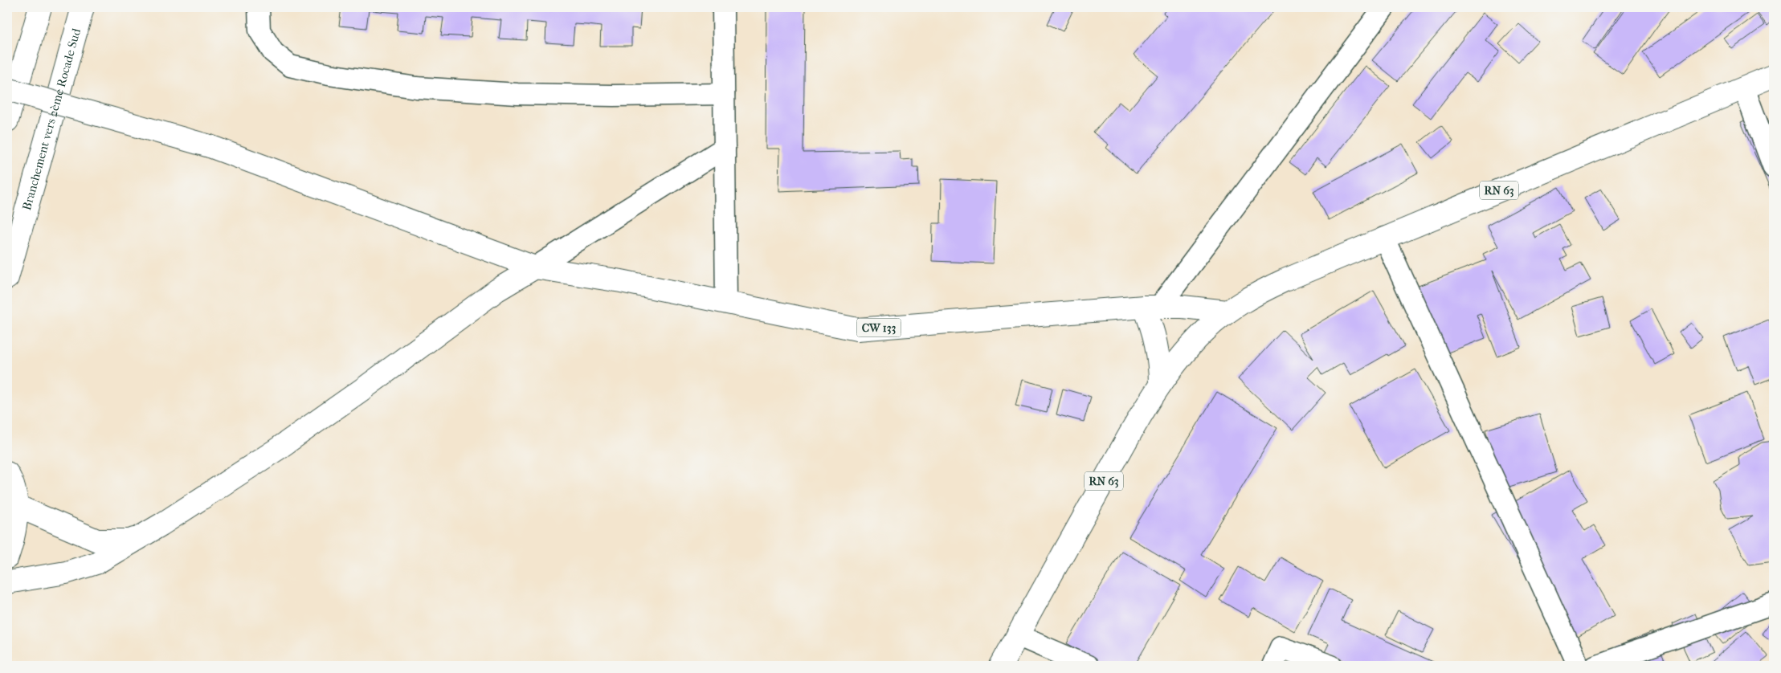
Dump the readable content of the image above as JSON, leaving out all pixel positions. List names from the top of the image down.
{
  "streets": {
    "main road": ["Branchement vers 2ème Rocade Sud", "RN 63", "CW 133"]
  },
  "crossings": [
    ["RN 63", "CW 133"]
  ]
}
